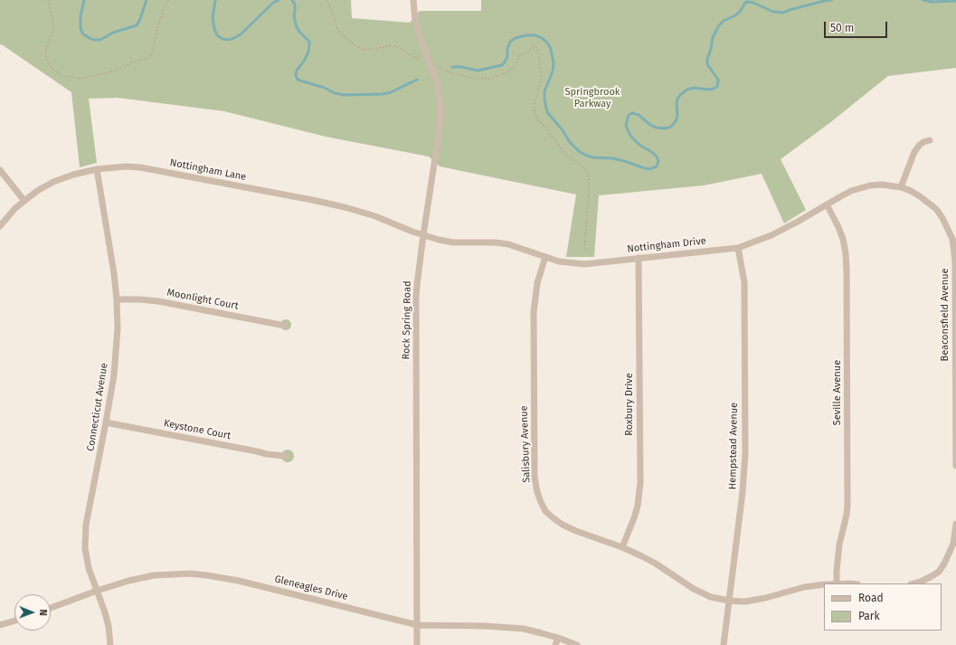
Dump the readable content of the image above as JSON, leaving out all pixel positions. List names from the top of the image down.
{
  "streets": {
    "street": [
      "Nottingham Lane",
      "Nottingham Drive",
      "Moonlight Court",
      "Beaconsfield Avenue",
      "Rock Spring Road",
      "Seville Avenue",
      "Roxbury Drive",
      "Connecticut Avenue",
      "Keystone Court",
      "Salisbury Avenue",
      "Hempstead Avenue",
      "Gleneagles Drive"
    ]
  },
  "crossings": [
    ["Nottingham Lane", "Nottingham Drive"],
    ["Nottingham Lane", "Rock Spring Road"],
    ["Nottingham Lane", "Connecticut Avenue"],
    ["Nottingham Drive", "Beaconsfield Avenue"],
    ["Nottingham Drive", "Rock Spring Road"],
    ["Nottingham Drive", "Seville Avenue"],
    ["Nottingham Drive", "Roxbury Drive"],
    ["Nottingham Drive", "Salisbury Avenue"],
    ["Nottingham Drive", "Hempstead Avenue"],
    ["Moonlight Court", "Connecticut Avenue"],
    ["Rock Spring Road", "Gleneagles Drive"],
    ["Roxbury Drive", "Salisbury Avenue"],
    ["Connecticut Avenue", "Keystone Court"],
    ["Connecticut Avenue", "Gleneagles Drive"],
    ["Salisbury Avenue", "Hempstead Avenue"]
  ],
  "parks": ["Springbrook Parkway"],
  "legend": ["Road", "Park"],
  "scale_bar": "50 m",
  "north": "right"
}
